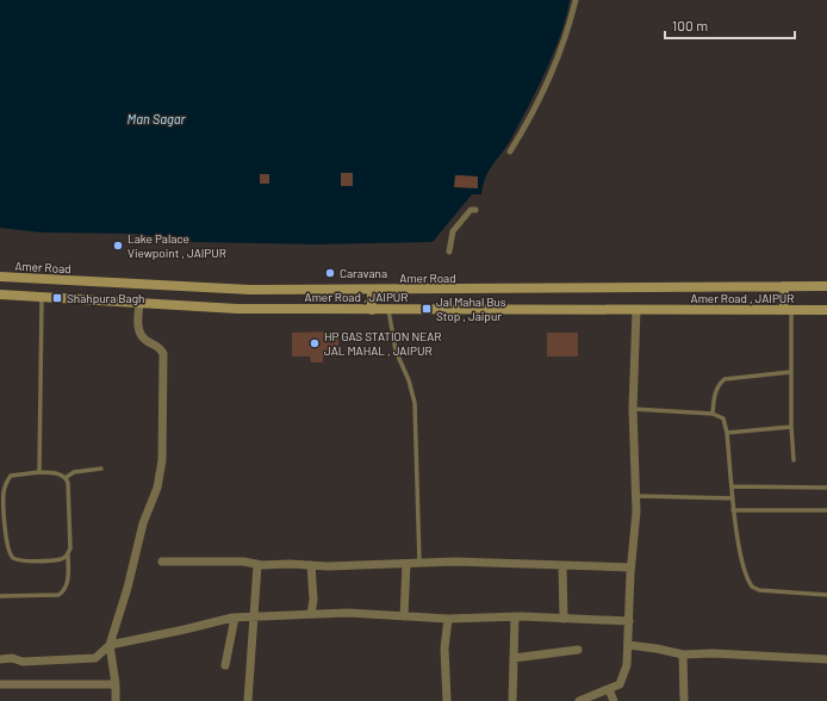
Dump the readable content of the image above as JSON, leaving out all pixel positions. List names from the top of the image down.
{
  "streets": {
    "main road": ["Amer Road", "Amer Road , JAIPUR"]
  },
  "water": ["Man Sagar"],
  "places": {
    "other": ["Lake Palace Viewpoint , JAIPUR", "Caravana", "HP GAS STATION NEAR JAL MAHAL , JAIPUR"],
    "transit": ["Shahpura Bagh", "Jal Mahal Bus Stop , Jaipur"]
  },
  "scale_bar": "100 m"
}
